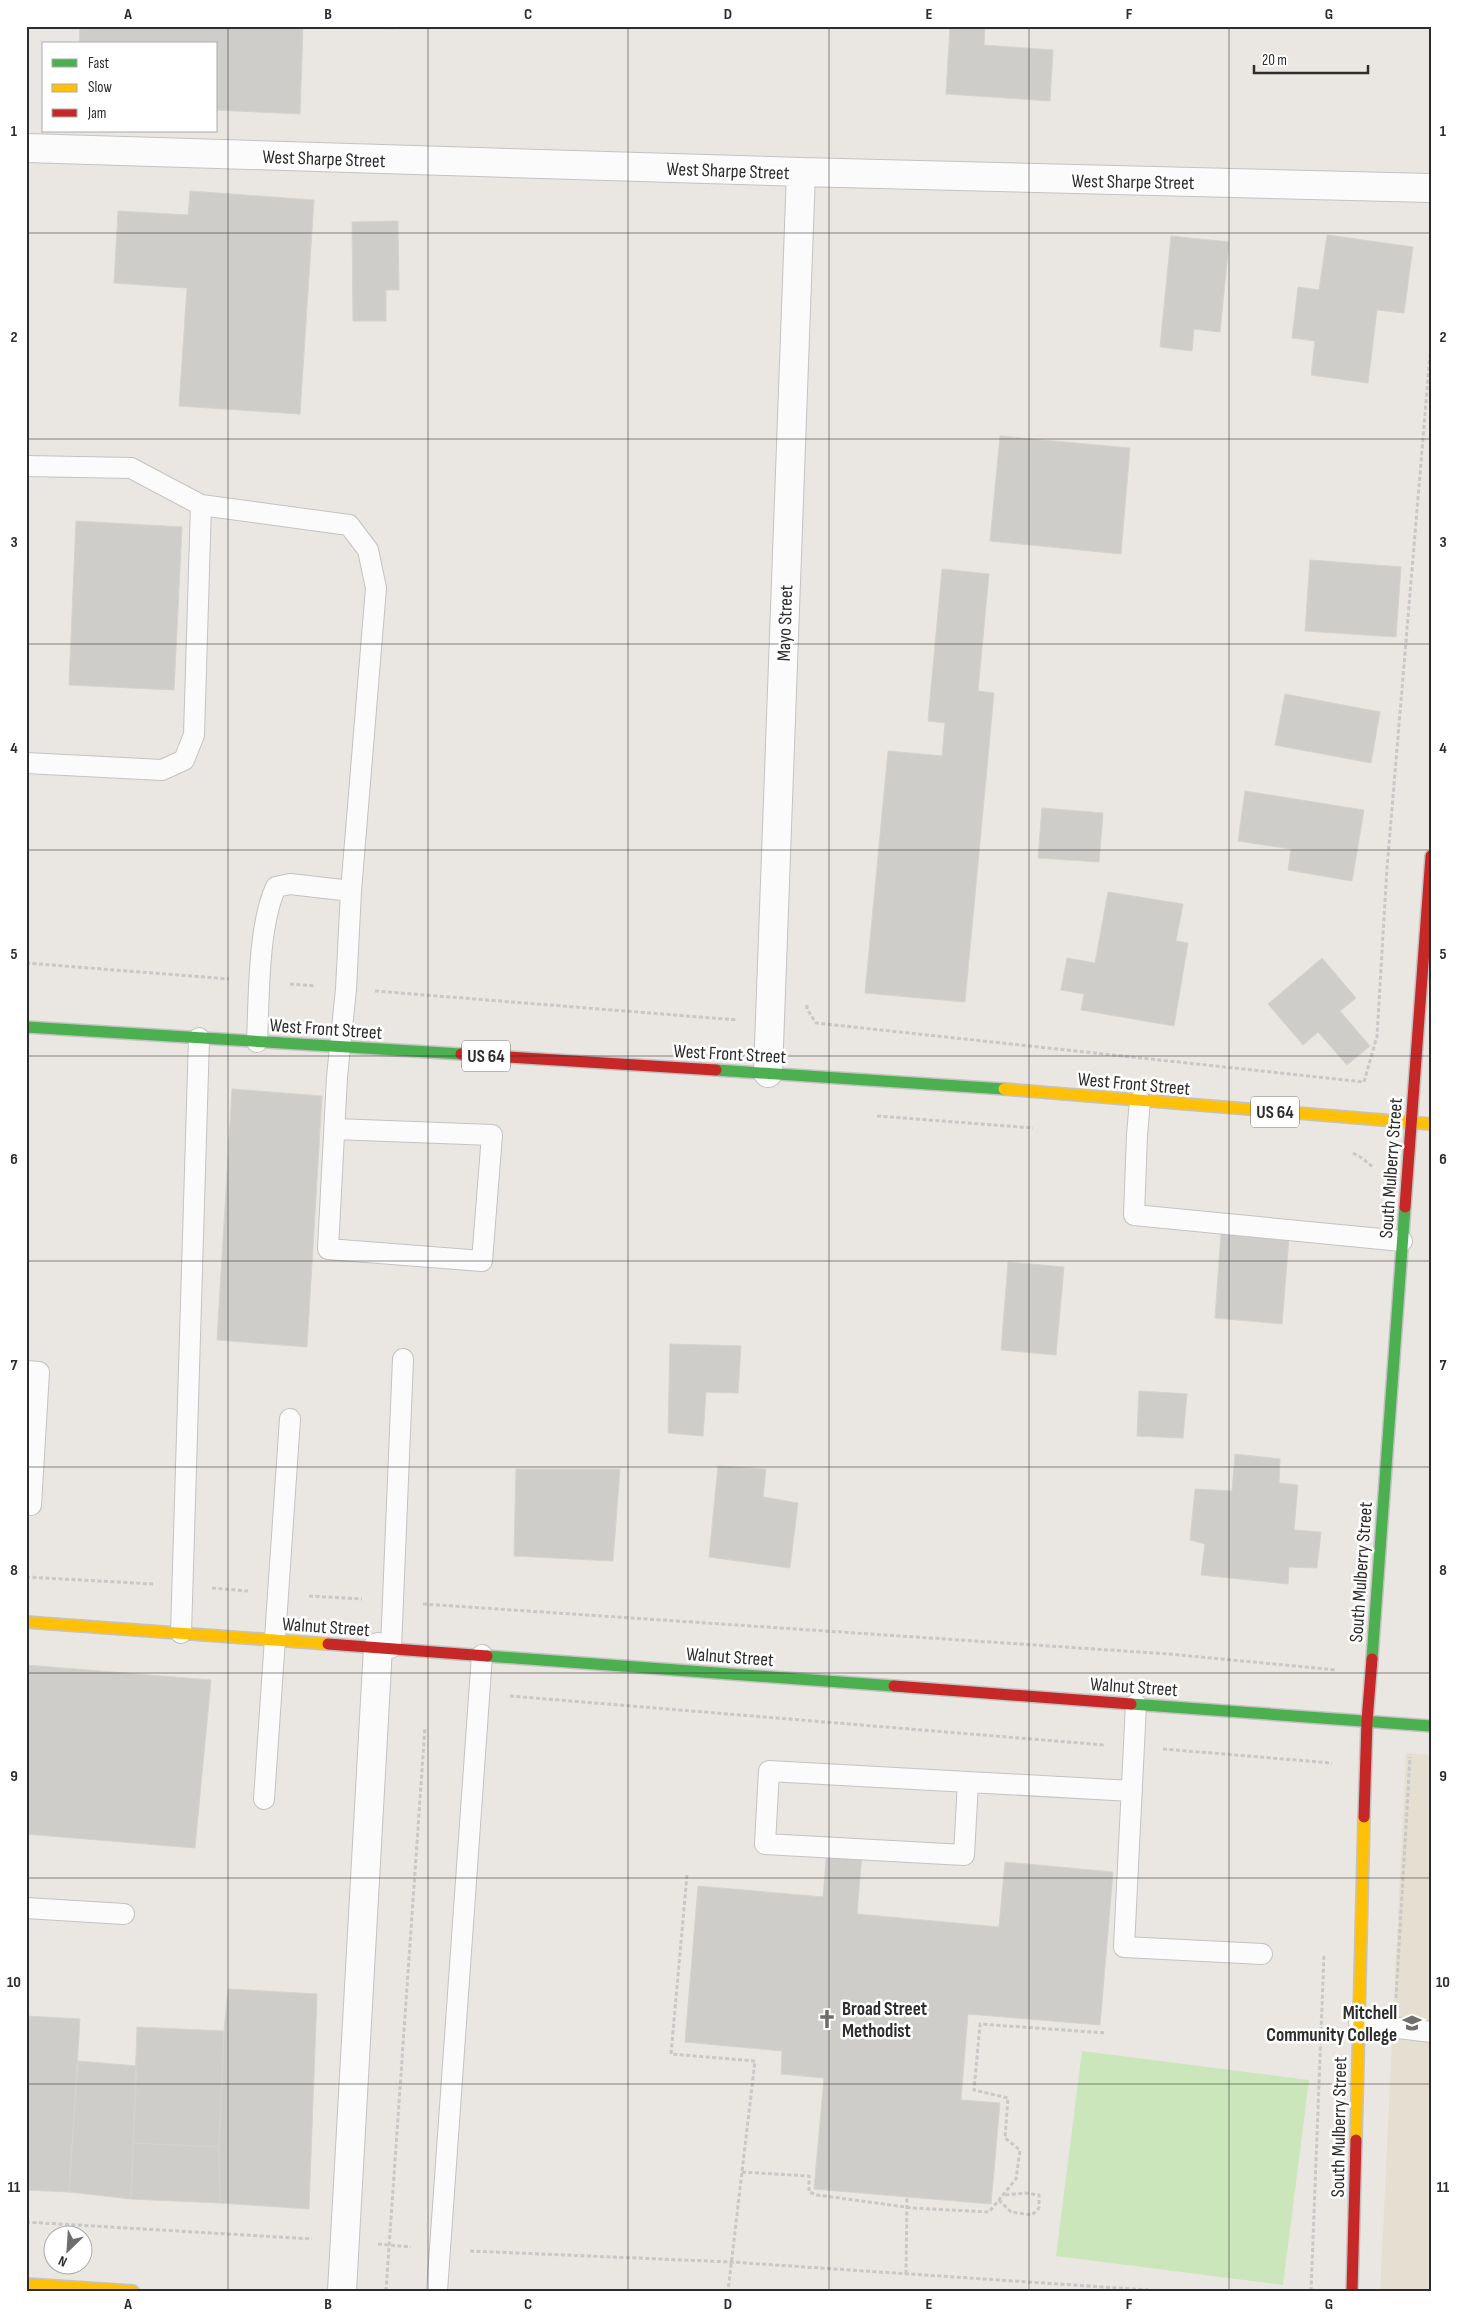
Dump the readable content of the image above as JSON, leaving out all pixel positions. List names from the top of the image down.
{
  "streets": {
    "street": [
      "West Sharpe Street",
      "Mayo Street",
      "West Front Street",
      "US 64",
      "South Mulberry Street",
      "Walnut Street"
    ]
  },
  "crossings": [
    ["West Sharpe Street", "Mayo Street"],
    ["Mayo Street", "West Front Street"],
    ["West Front Street", "South Mulberry Street"],
    ["South Mulberry Street", "Walnut Street"]
  ],
  "places": {
    "church": ["Broad Street Methodist"],
    "school or university": ["Mitchell Community College"]
  },
  "legend": ["Fast", "Slow", "Jam"],
  "scale_bar": "20 m",
  "north": "bottom left",
  "grid": {
    "columns": [
      "A",
      "B",
      "C",
      "D",
      "E",
      "F",
      "G"
    ],
    "rows": [
      "1",
      "2",
      "3",
      "4",
      "5",
      "6",
      "7",
      "8",
      "9",
      "10",
      "11"
    ]
  }
}
